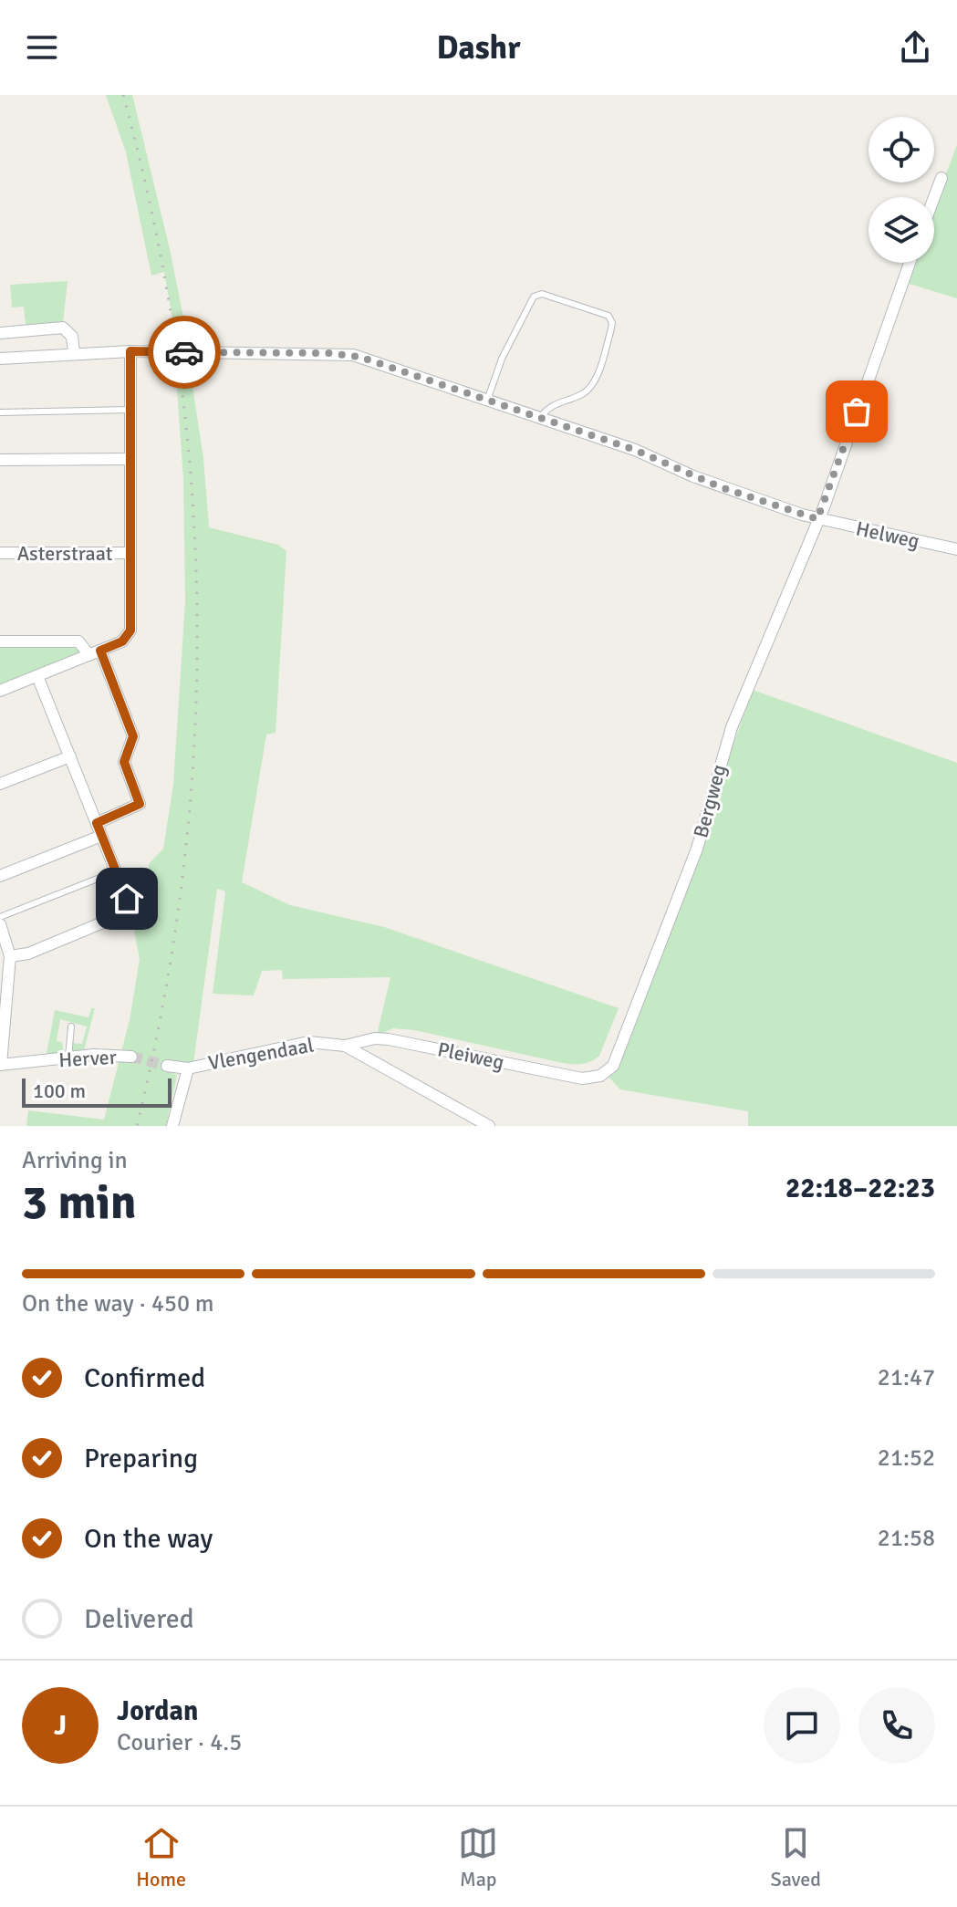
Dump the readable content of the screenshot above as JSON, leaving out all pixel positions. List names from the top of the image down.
{
  "streets": {
    "street": [
      "Helweg",
      "Asterstraat",
      "Bergweg",
      "Vlengendaal",
      "Pleiweg",
      "Herver"
    ]
  },
  "crossings": [
    ["Helweg", "Bergweg"],
    ["Bergweg", "Pleiweg"],
    ["Vlengendaal", "Pleiweg"]
  ],
  "scale_bar": "100 m",
  "page": {
    "header": "Dashr",
    "scale": "100 m",
    "heading": ["3 min", "Arriving in", "22:18–22:23"],
    "panel": ["Jordan", "Courier · 4.5"],
    "bar": "On the way · 450 m",
    "list": [
      ["Confirmed", "21:47"],
      ["Preparing", "21:52"],
      ["On the way", "21:58"],
      "Delivered"
    ],
    "round": "J",
    "tabs": ["Home", "Map", "Saved"]
  }
}
